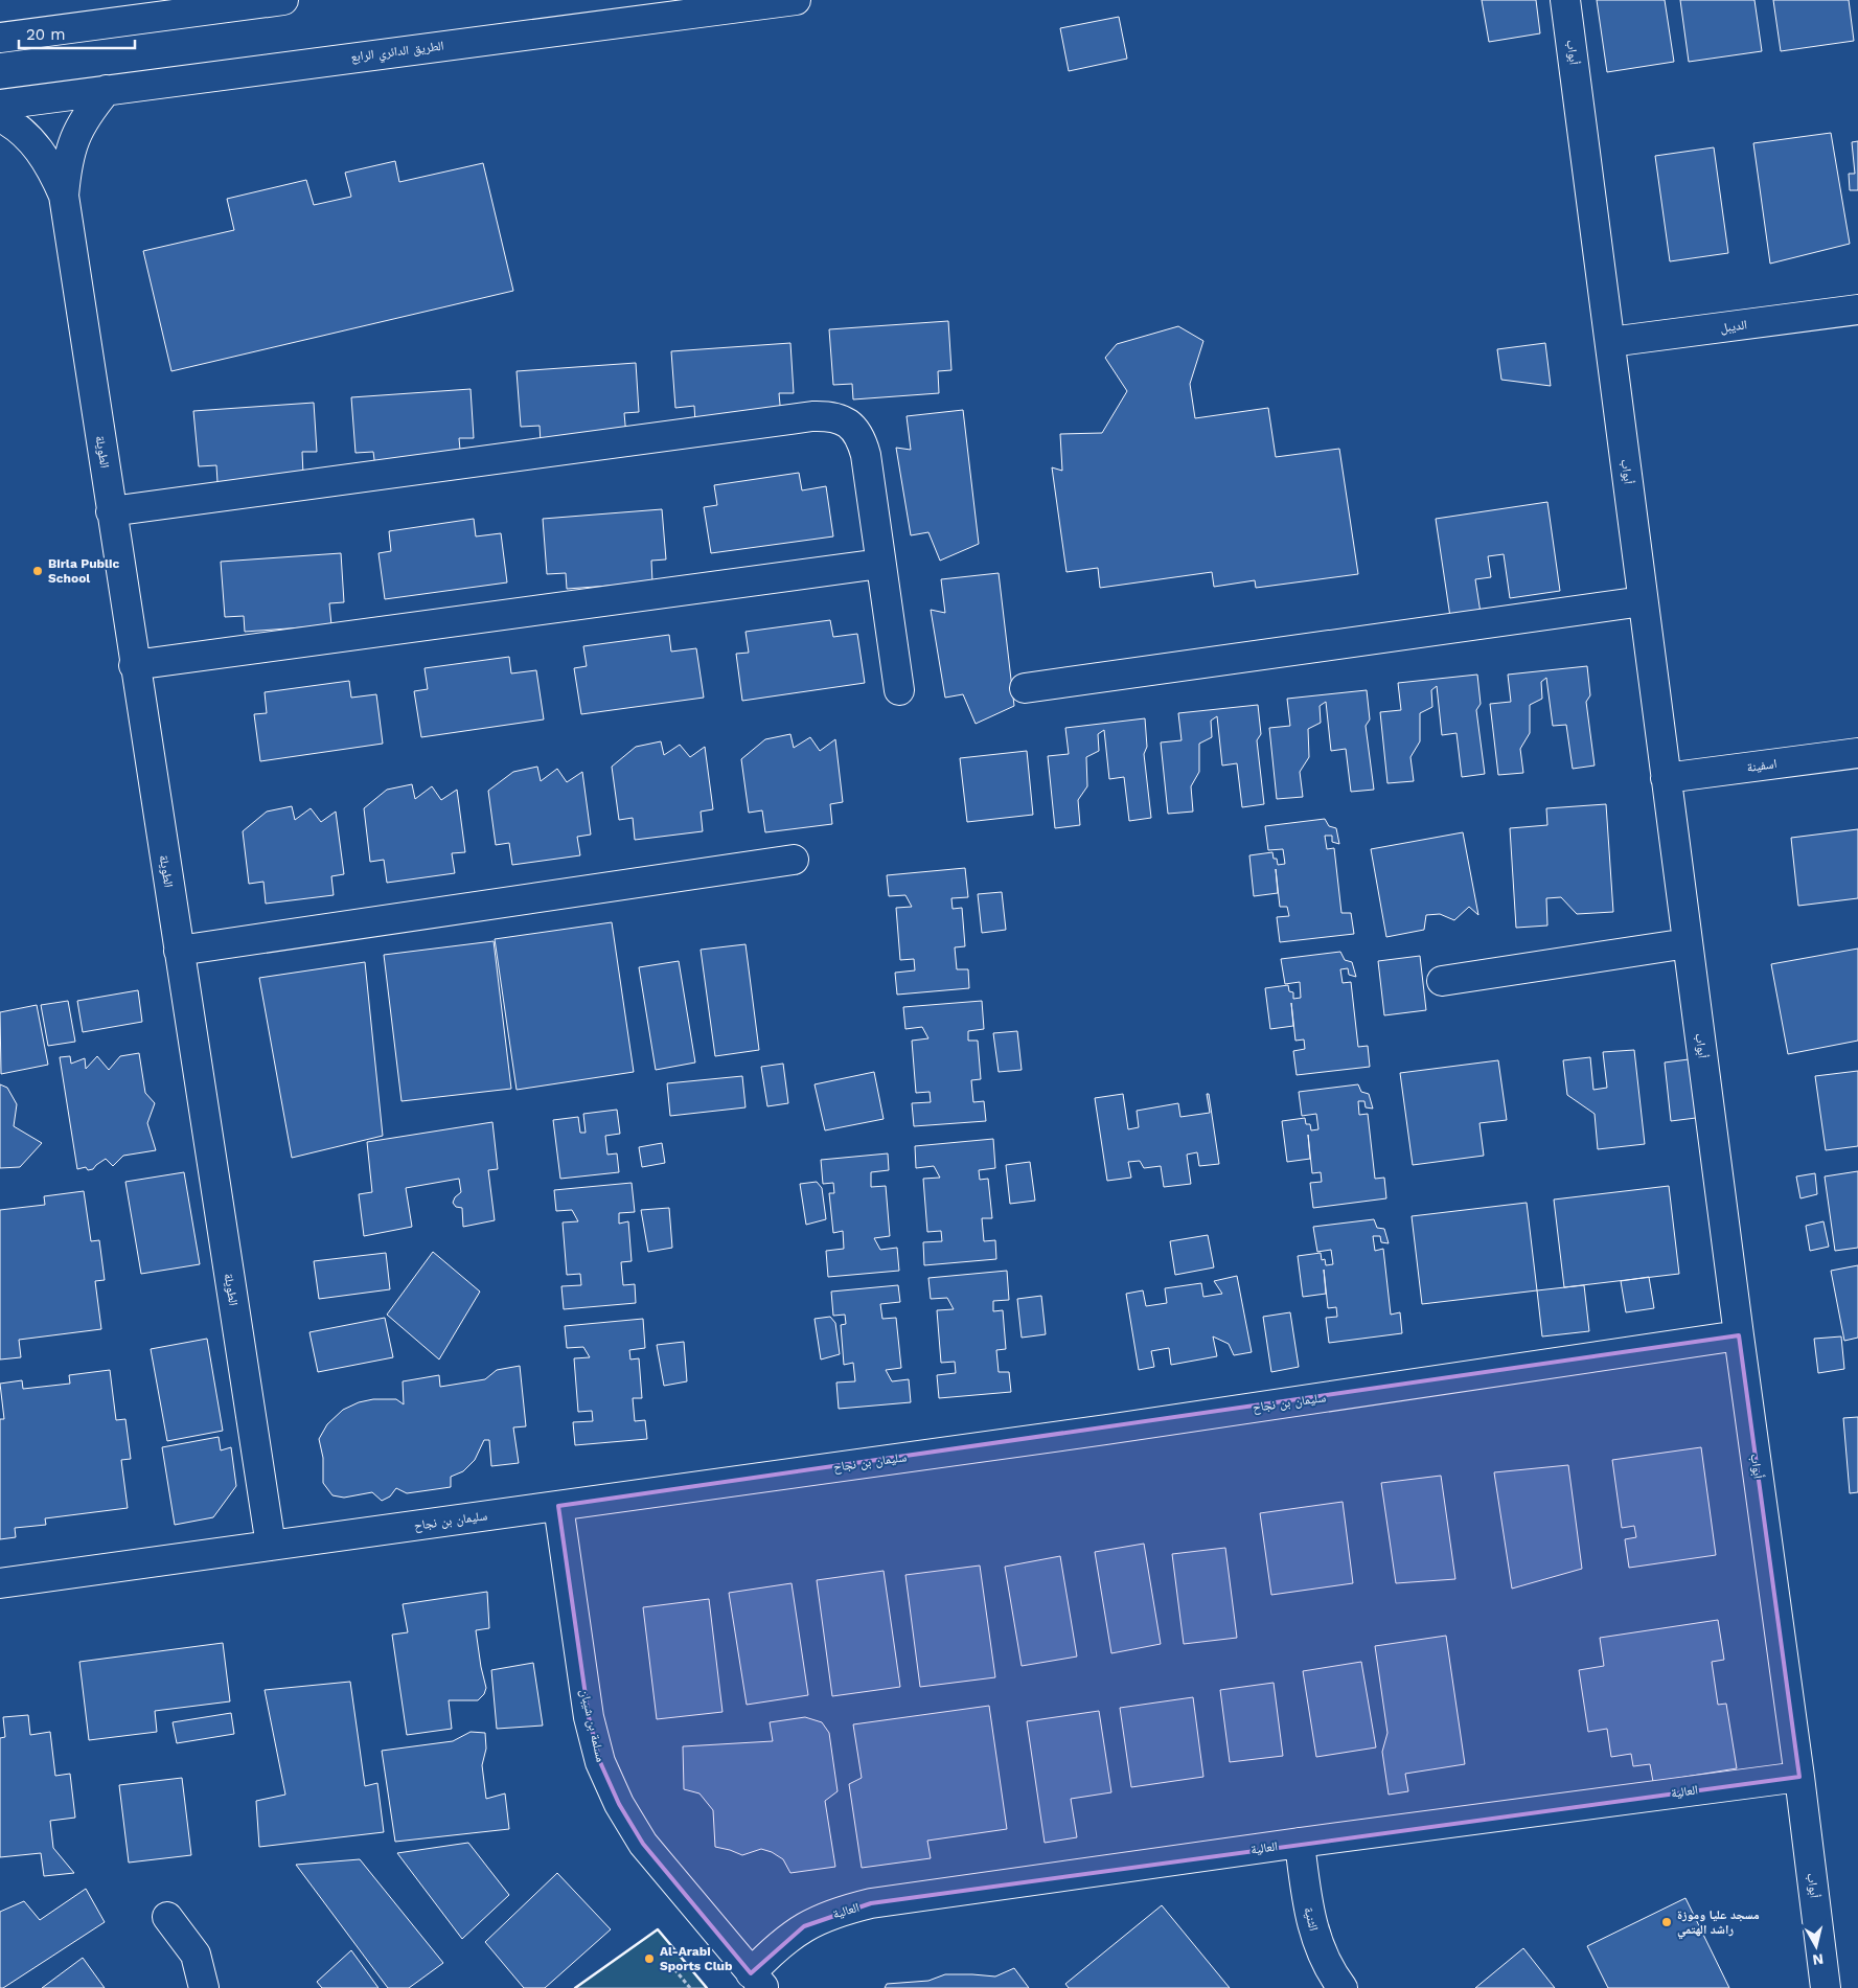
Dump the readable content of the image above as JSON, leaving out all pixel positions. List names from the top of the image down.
{
  "streets": {
    "street": [
      "الطريق الدائري الرابع",
      "أبواب",
      "الديبل",
      "الطويلة",
      "اسفينة",
      "سليمان بن نجاح",
      "مسلمة بن شيبان",
      "العالية",
      "الثنية"
    ]
  },
  "crossings": [
    ["الطريق الدائري الرابع", "الطويلة"],
    ["أبواب", "الديبل"],
    ["أبواب", "اسفينة"],
    ["أبواب", "سليمان بن نجاح"],
    ["أبواب", "العالية"],
    ["الطويلة", "سليمان بن نجاح"],
    ["سليمان بن نجاح", "مسلمة بن شيبان"],
    ["مسلمة بن شيبان", "العالية"],
    ["العالية", "الثنية"]
  ],
  "places": ["Birla Public School", "مسجد عليا وموزة راشد الهتمي", "Al-Arabi Sports Club"],
  "scale_bar": "20 m",
  "north": "bottom"
}
